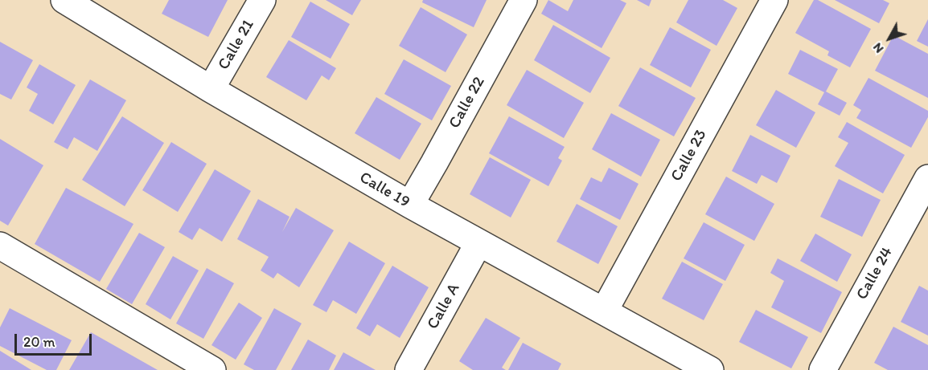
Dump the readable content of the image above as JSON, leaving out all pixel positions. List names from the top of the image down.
{
  "streets": {
    "street": [
      "Calle 21",
      "Calle 22",
      "Calle 23",
      "Calle 19",
      "Calle 24",
      "Calle A"
    ]
  },
  "crossings": [
    ["Calle 21", "Calle 19"],
    ["Calle 22", "Calle 19"],
    ["Calle 23", "Calle 19"],
    ["Calle 19", "Calle A"]
  ],
  "scale_bar": "20 m",
  "north": "bottom left"
}
